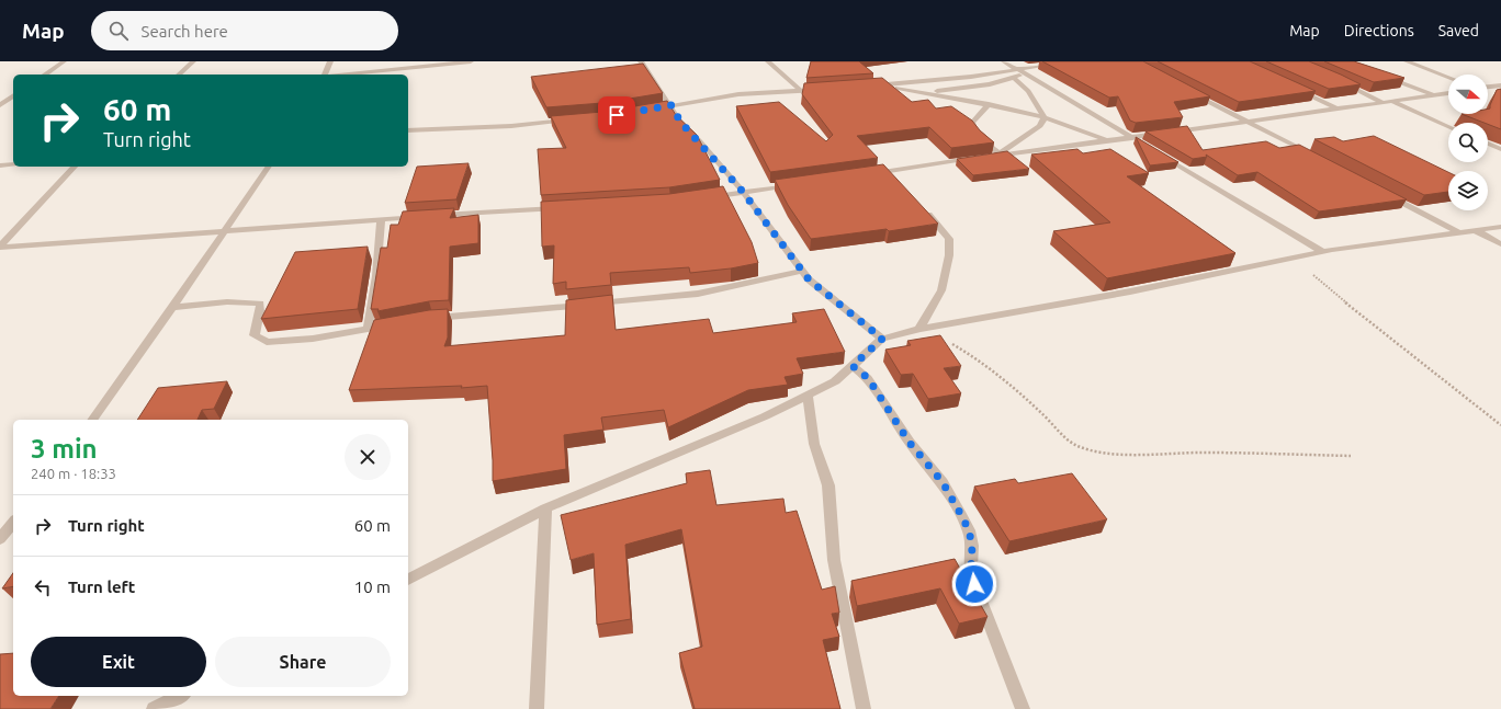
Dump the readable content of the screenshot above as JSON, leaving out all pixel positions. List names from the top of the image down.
{
  "north": "right",
  "page": {
    "header": "Map",
    "search": "Search here",
    "nav": ["Map", "Directions", "Saved"],
    "turn": ["60 m", "Turn right"],
    "heading": ["3 min", "240 m · 18:33"],
    "list": [
      {
        "name": "Turn right",
        "value": "60 m"
      },
      {
        "name": "Turn left",
        "value": "10 m"
      }
    ],
    "buttons": ["Exit", "Share"]
  }
}
